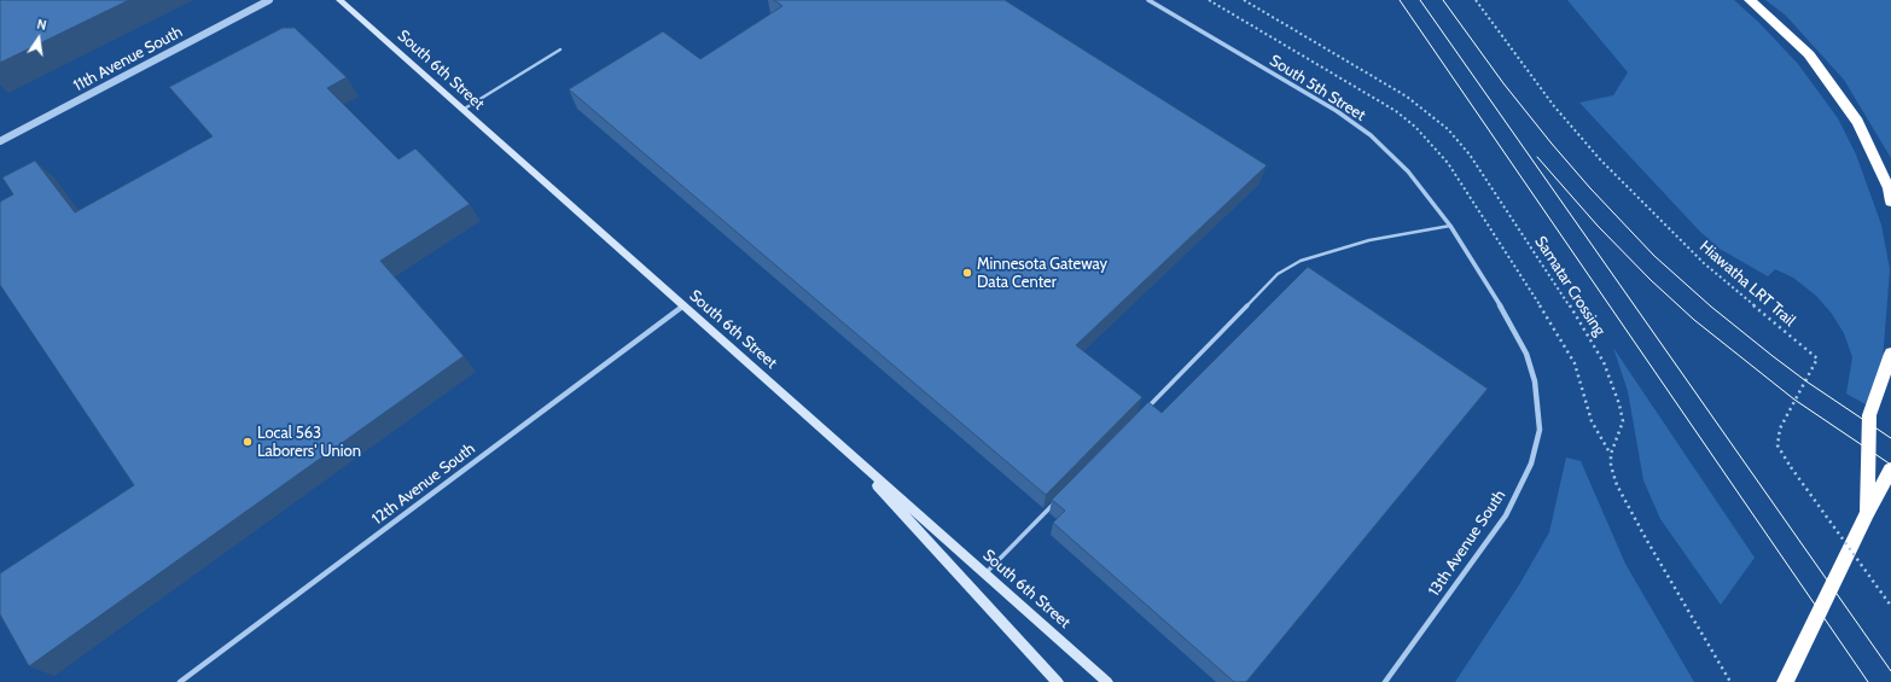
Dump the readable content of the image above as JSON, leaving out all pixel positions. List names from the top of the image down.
{
  "streets": {
    "main road": ["South 6th Street"],
    "street": [
      "11th Avenue South",
      "South 5th Street",
      "12th Avenue South",
      "13th Avenue South"
    ],
    "path": ["Hiawatha LRT Trail", "Samatar Crossing"]
  },
  "crossings": [
    ["South 6th Street", "12th Avenue South"],
    ["South 5th Street", "13th Avenue South"]
  ],
  "places": ["Minnesota Gateway Data Center", "Local 563 Laborers' Union"],
  "north": "top"
}
